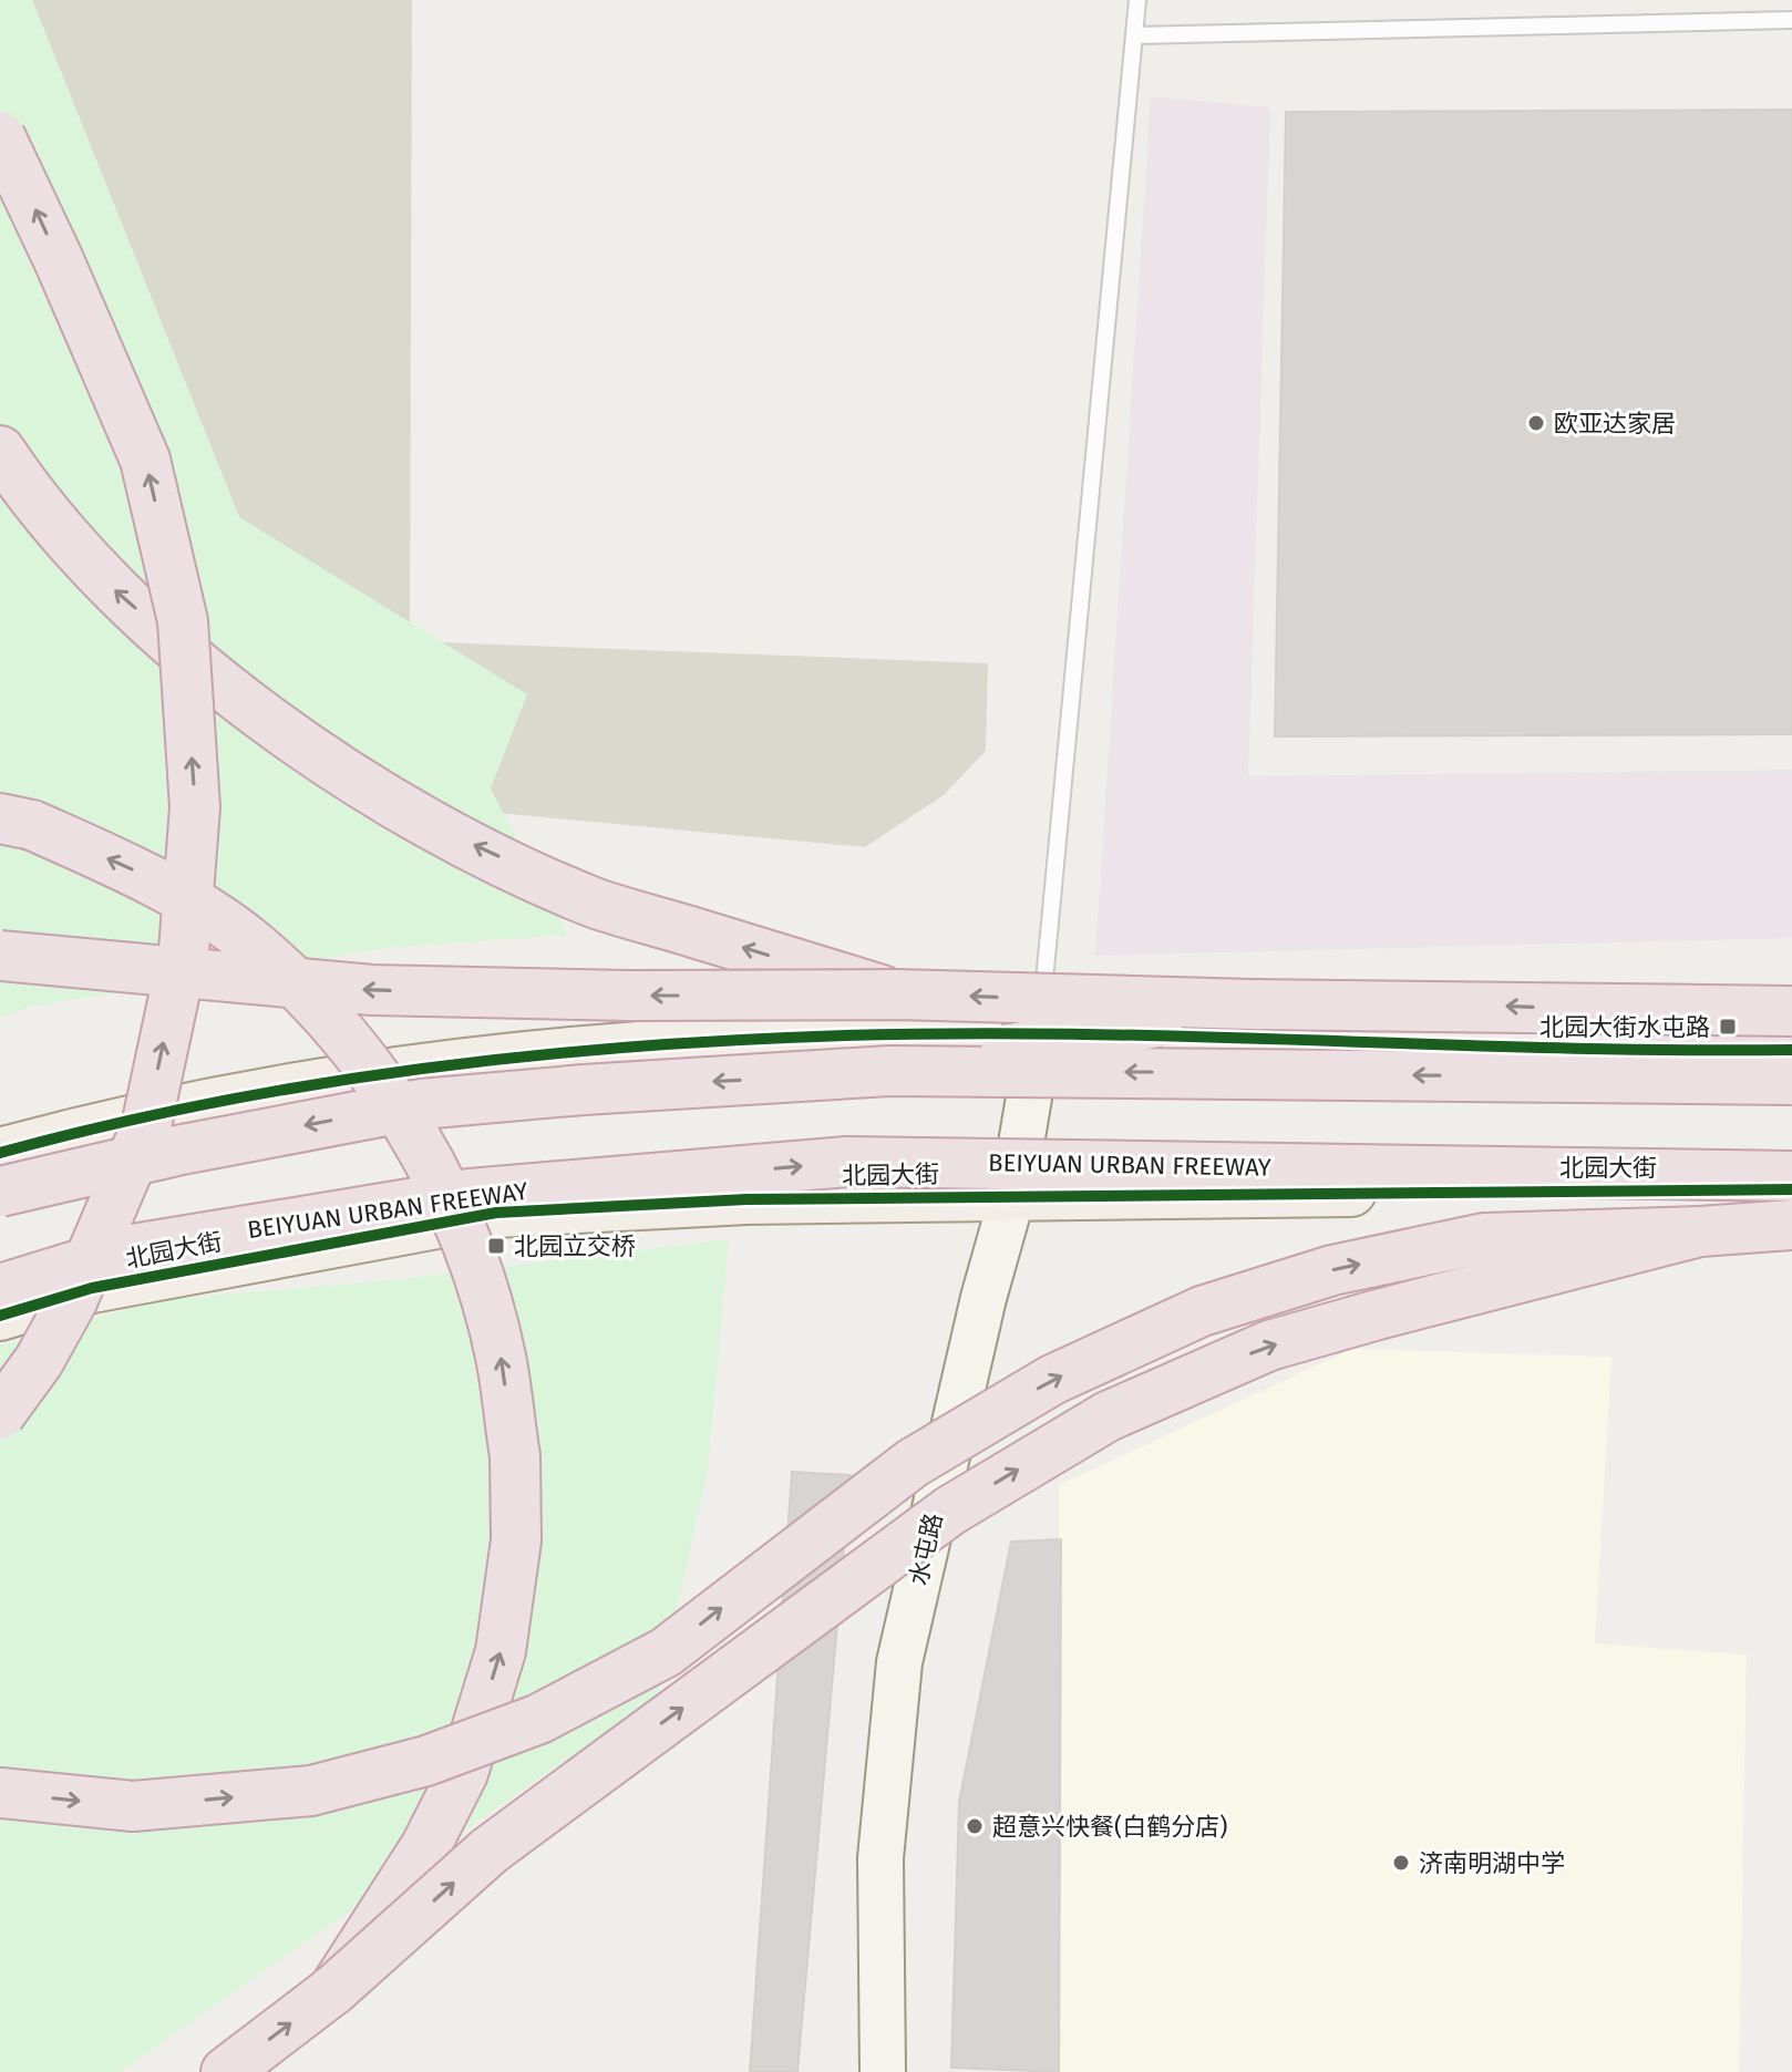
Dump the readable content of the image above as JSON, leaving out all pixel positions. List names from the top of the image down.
{
  "streets": {
    "highway": ["BEIYUAN URBAN FREEWAY"],
    "main road": ["北园大街"],
    "street": ["水屯路"]
  },
  "crossings": [
    ["北园大街", "水屯路"]
  ],
  "places": {
    "other": ["欧亚达家居", "超意兴快餐(白鹤分店)", "济南明湖中学"],
    "transit": ["北园大街水屯路", "北园立交桥"]
  }
}
